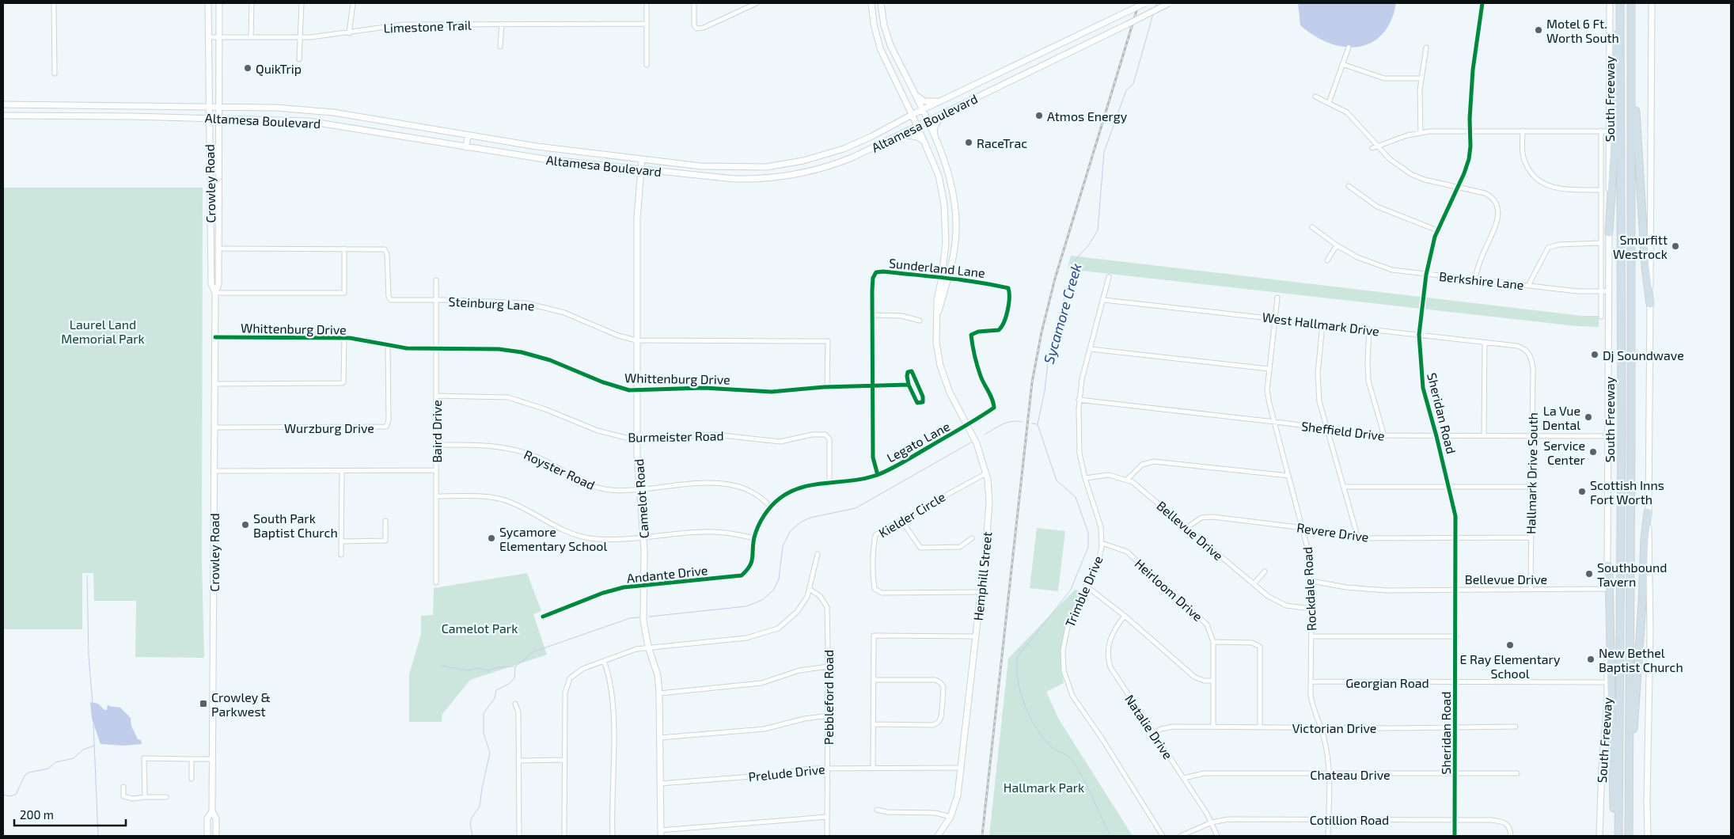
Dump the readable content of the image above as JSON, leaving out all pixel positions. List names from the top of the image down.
{
  "streets": {
    "highway": ["South Freeway"],
    "main road": [
      "Altamesa Boulevard",
      "Crowley Road",
      "Camelot Road",
      "Hemphill Street"
    ],
    "street": [
      "Limestone Trail",
      "Sunderland Lane",
      "Berkshire Lane",
      "Steinburg Lane",
      "West Hallmark Drive",
      "Whittenburg Drive",
      "Sheridan Road",
      "Wurzburg Drive",
      "Sheffield Drive",
      "Baird Drive",
      "Burmeister Road",
      "Legato Lane",
      "Royster Road",
      "Hallmark Drive South",
      "Kielder Circle",
      "Bellevue Drive",
      "Revere Drive",
      "Andante Drive",
      "Rockdale Road",
      "Heirloom Drive",
      "Trimble Drive",
      "Georgian Road",
      "Pebbleford Road",
      "Natalie Drive",
      "Victorian Drive",
      "Prelude Drive",
      "Chateau Drive",
      "Cotillion Road"
    ]
  },
  "crossings": [
    ["Limestone Trail", "Crowley Road"],
    ["South Freeway", "Berkshire Lane"],
    ["South Freeway", "Sheffield Drive"],
    ["South Freeway", "Bellevue Drive"],
    ["South Freeway", "Georgian Road"],
    ["Altamesa Boulevard", "Crowley Road"],
    ["Altamesa Boulevard", "Camelot Road"],
    ["Altamesa Boulevard", "Hemphill Street"],
    ["Crowley Road", "Steinburg Lane"],
    ["Crowley Road", "Whittenburg Drive"],
    ["Crowley Road", "Wurzburg Drive"],
    ["Sunderland Lane", "Whittenburg Drive"],
    ["Sunderland Lane", "Legato Lane"],
    ["Sunderland Lane", "Hemphill Street"],
    ["Berkshire Lane", "Sheridan Road"],
    ["Steinburg Lane", "Whittenburg Drive"],
    ["Steinburg Lane", "Baird Drive"],
    ["Steinburg Lane", "Camelot Road"],
    ["West Hallmark Drive", "Sheridan Road"],
    ["West Hallmark Drive", "Hallmark Drive South"],
    ["West Hallmark Drive", "Rockdale Road"],
    ["West Hallmark Drive", "Trimble Drive"],
    ["Whittenburg Drive", "Wurzburg Drive"],
    ["Whittenburg Drive", "Baird Drive"],
    ["Whittenburg Drive", "Camelot Road"],
    ["Sheridan Road", "Sheffield Drive"],
    ["Sheridan Road", "Bellevue Drive"],
    ["Sheridan Road", "Revere Drive"],
    ["Sheridan Road", "Georgian Road"],
    ["Sheridan Road", "Victorian Drive"],
    ["Sheridan Road", "Chateau Drive"],
    ["Sheridan Road", "Cotillion Road"],
    ["Sheffield Drive", "Hallmark Drive South"],
    ["Sheffield Drive", "Rockdale Road"],
    ["Sheffield Drive", "Trimble Drive"],
    ["Baird Drive", "Burmeister Road"],
    ["Baird Drive", "Royster Road"],
    ["Burmeister Road", "Legato Lane"],
    ["Burmeister Road", "Camelot Road"],
    ["Legato Lane", "Royster Road"],
    ["Legato Lane", "Andante Drive"],
    ["Legato Lane", "Hemphill Street"],
    ["Royster Road", "Camelot Road"],
    ["Hallmark Drive South", "Bellevue Drive"],
    ["Hallmark Drive South", "Revere Drive"],
    ["Camelot Road", "Andante Drive"],
    ["Camelot Road", "Prelude Drive"],
    ["Kielder Circle", "Hemphill Street"],
    ["Bellevue Drive", "Revere Drive"],
    ["Bellevue Drive", "Rockdale Road"],
    ["Bellevue Drive", "Trimble Drive"],
    ["Revere Drive", "Rockdale Road"],
    ["Hemphill Street", "Prelude Drive"],
    ["Rockdale Road", "Georgian Road"],
    ["Rockdale Road", "Victorian Drive"],
    ["Rockdale Road", "Chateau Drive"],
    ["Rockdale Road", "Cotillion Road"],
    ["Heirloom Drive", "Trimble Drive"],
    ["Heirloom Drive", "Victorian Drive"],
    ["Pebbleford Road", "Prelude Drive"],
    ["Natalie Drive", "Victorian Drive"],
    ["Natalie Drive", "Chateau Drive"],
    ["Natalie Drive", "Cotillion Road"]
  ],
  "water": ["Sycamore Creek"],
  "parks": ["Laurel Land Memorial Park", "Camelot Park", "Hallmark Park"],
  "places": {
    "other": [
      "Motel 6 Ft. Worth South",
      "QuikTrip",
      "Atmos Energy",
      "RaceTrac",
      "Smurfitt Westrock",
      "Dj Soundwave",
      "La Vue Dental",
      "Service Center",
      "Scottish Inns Fort Worth",
      "South Park Baptist Church",
      "Sycamore Elementary School",
      "Southbound Tavern",
      "E Ray Elementary School",
      "New Bethel Baptist Church"
    ],
    "transit": ["Crowley & Parkwest"]
  },
  "scale_bar": "200 m"
}
